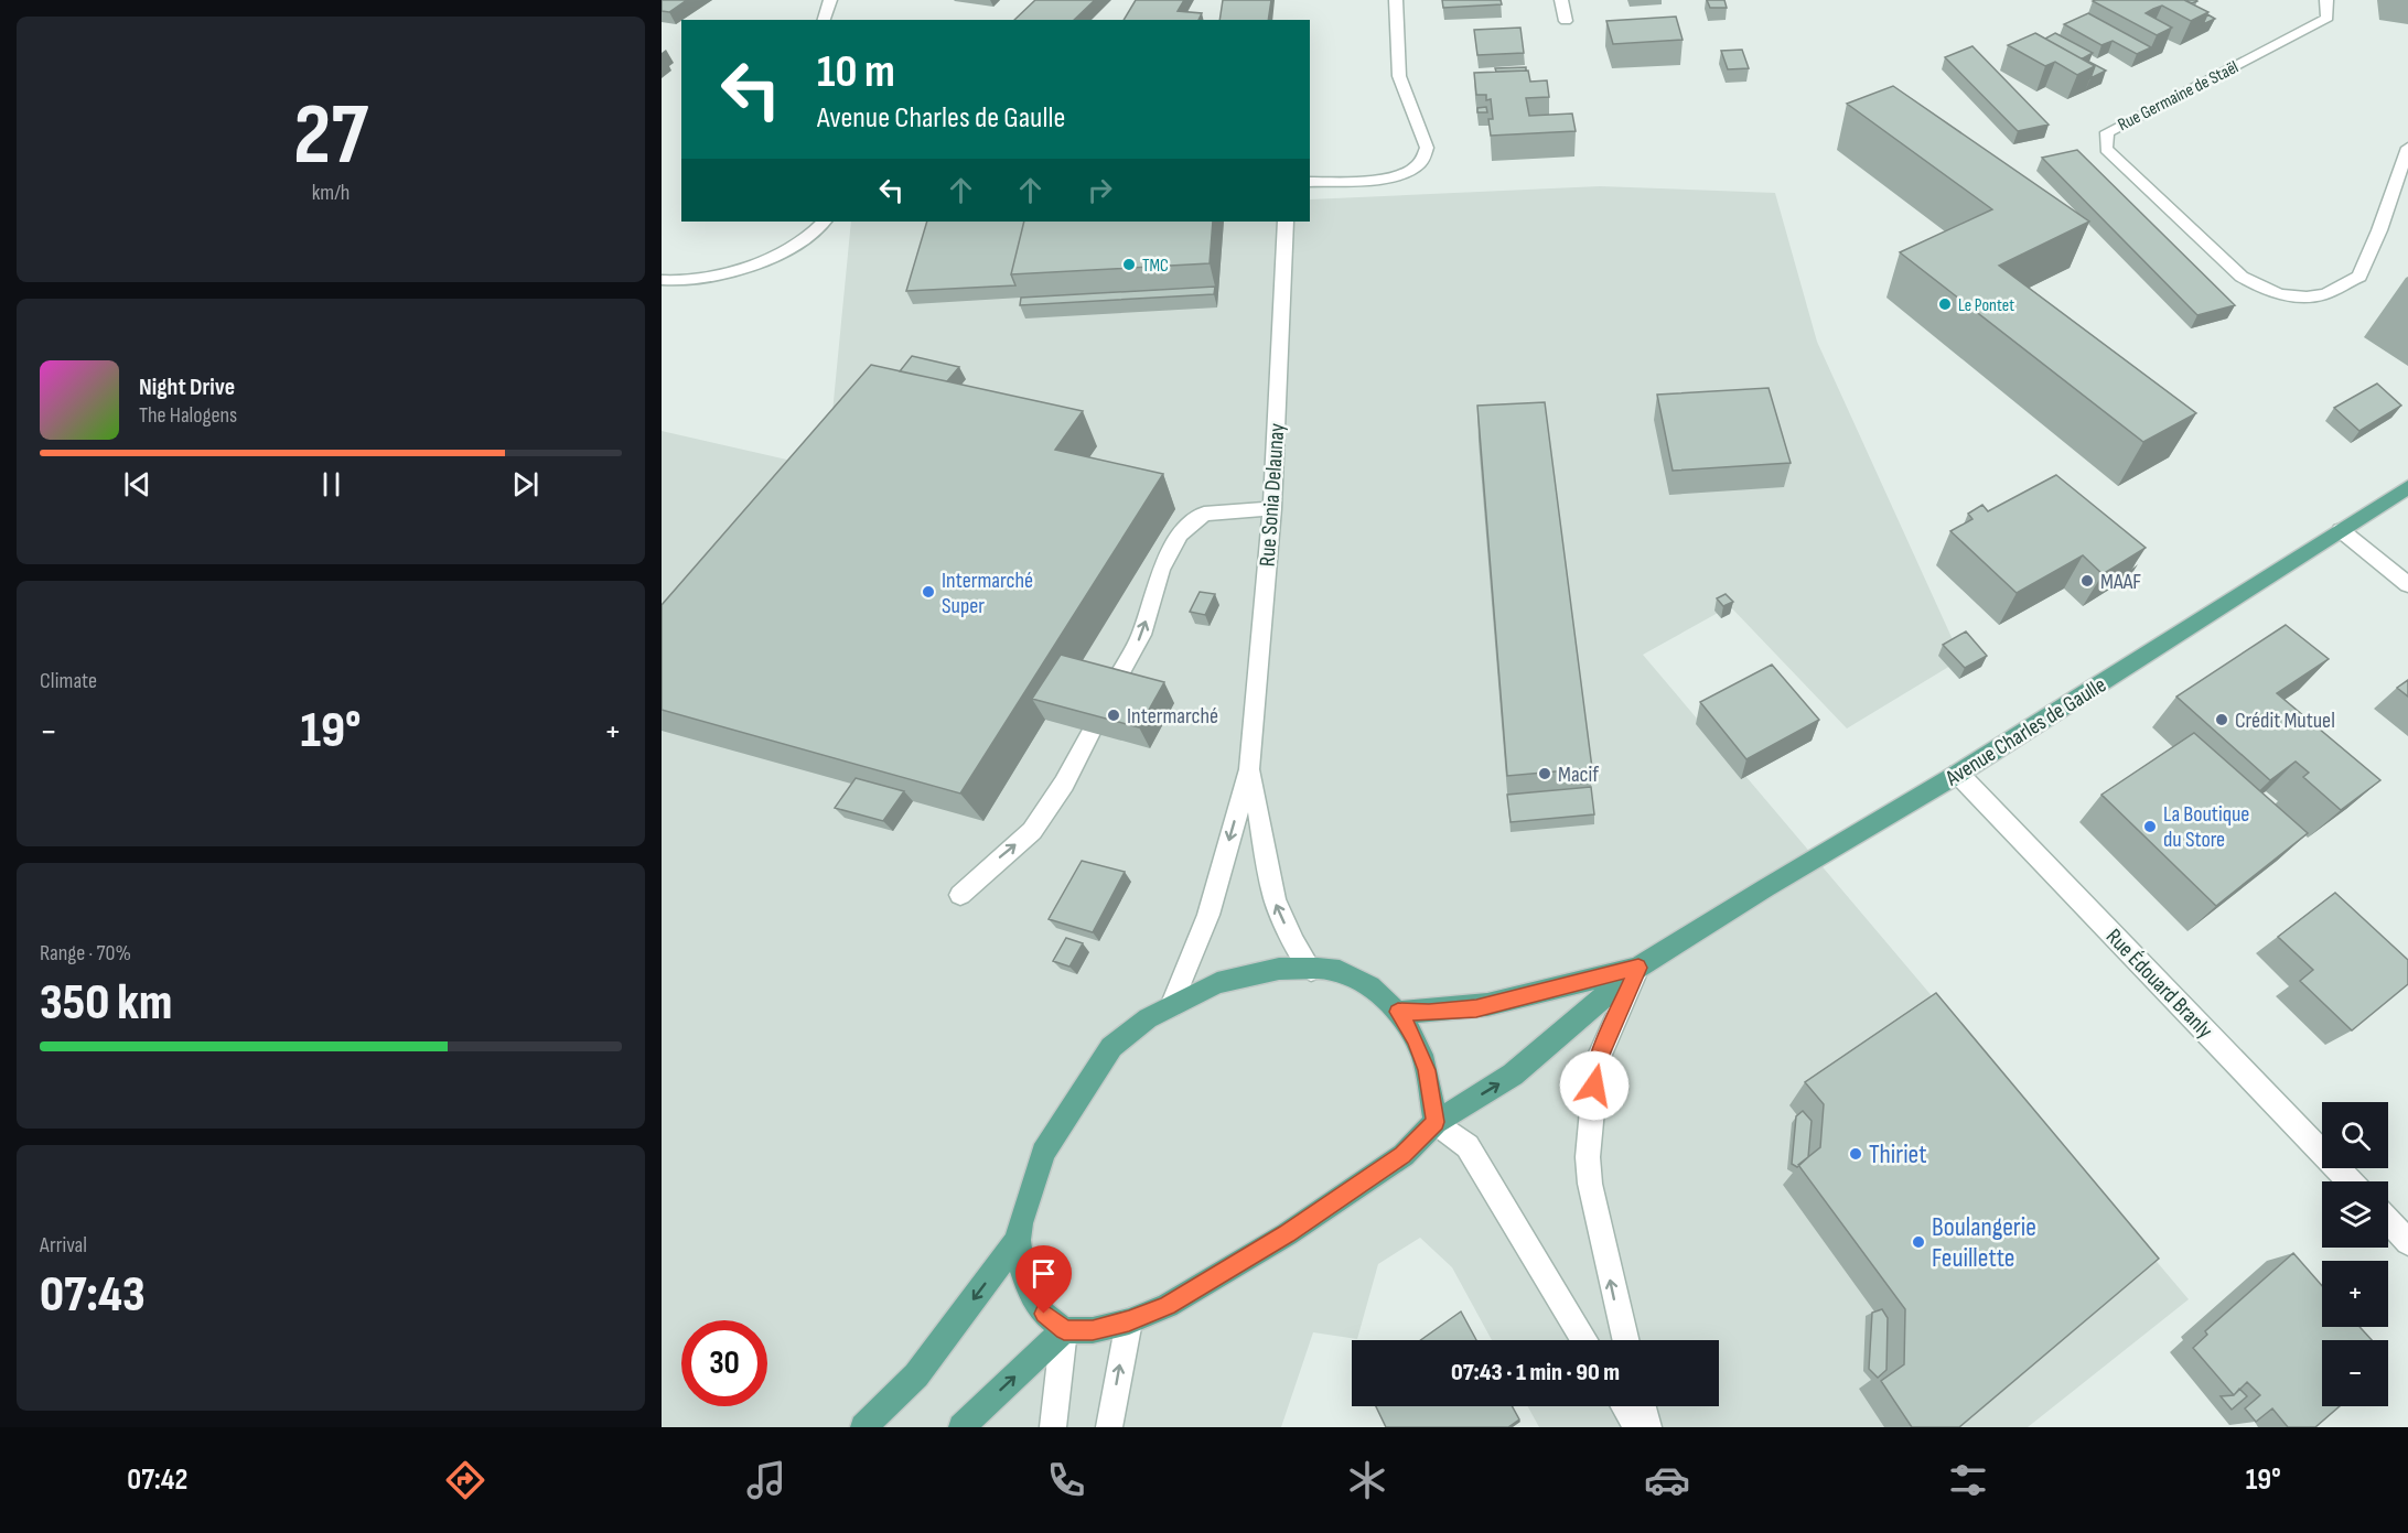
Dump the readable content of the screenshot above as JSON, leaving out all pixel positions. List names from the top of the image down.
{
  "streets": {
    "main road": ["Avenue Charles de Gaulle"],
    "street": ["Rue Germaine de Staël", "Rue Sonia Delaunay", "Rue Édouard Branly"]
  },
  "crossings": [
    ["Avenue Charles de Gaulle", "Rue Édouard Branly"]
  ],
  "places": [
    "TMC",
    "Le Pontet",
    "MAAF",
    "Intermarché Super",
    "Intermarché",
    "Crédit Mutuel",
    "Macif",
    "La Boutique du Store",
    "Thiriet",
    "Boulangerie Feuillette"
  ],
  "page": {
    "tile": [
      ["27", "km/h"],
      "Climate",
      ["Range · 70%", "350 km"],
      ["Arrival", "07:43"]
    ],
    "turn": ["10 m", "Avenue Charles de Gaulle"],
    "song": ["Night Drive", "The Halogens"],
    "heat": ["−", "19°", "+"],
    "map_buttons": ["+", "−"],
    "limit": "30",
    "trip": "07:43 · 1 min · 90 m",
    "tabs": ["07:42", "19°"]
  }
}
